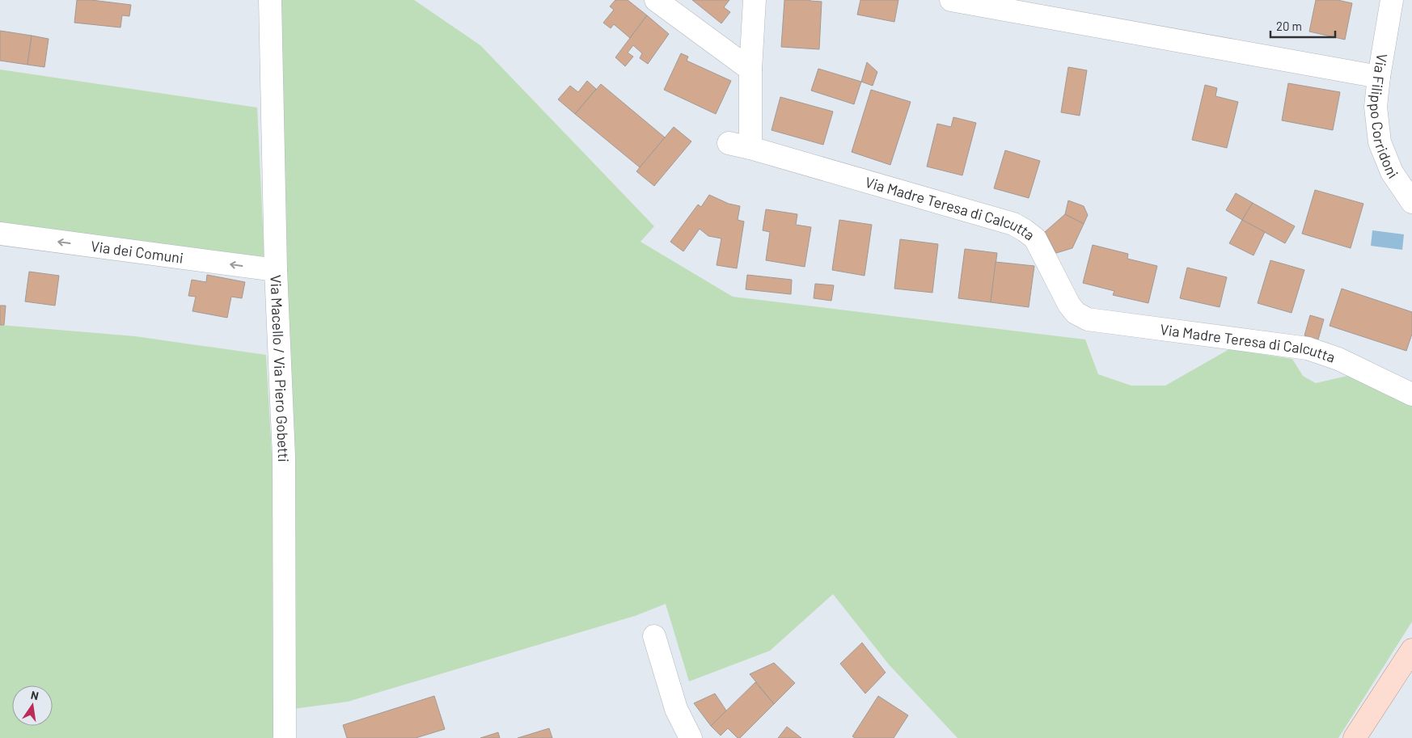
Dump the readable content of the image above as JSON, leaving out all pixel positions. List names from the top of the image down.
{
  "streets": {
    "street": [
      "Via Filippo Corridoni",
      "Via Madre Teresa di Calcutta",
      "Via dei Comuni",
      "Via Macello / Via Piero Gobetti"
    ]
  },
  "crossings": [
    ["Via dei Comuni", "Via Macello / Via Piero Gobetti"]
  ],
  "one_way": ["Via dei Comuni"],
  "scale_bar": "20 m",
  "north": "top"
}
